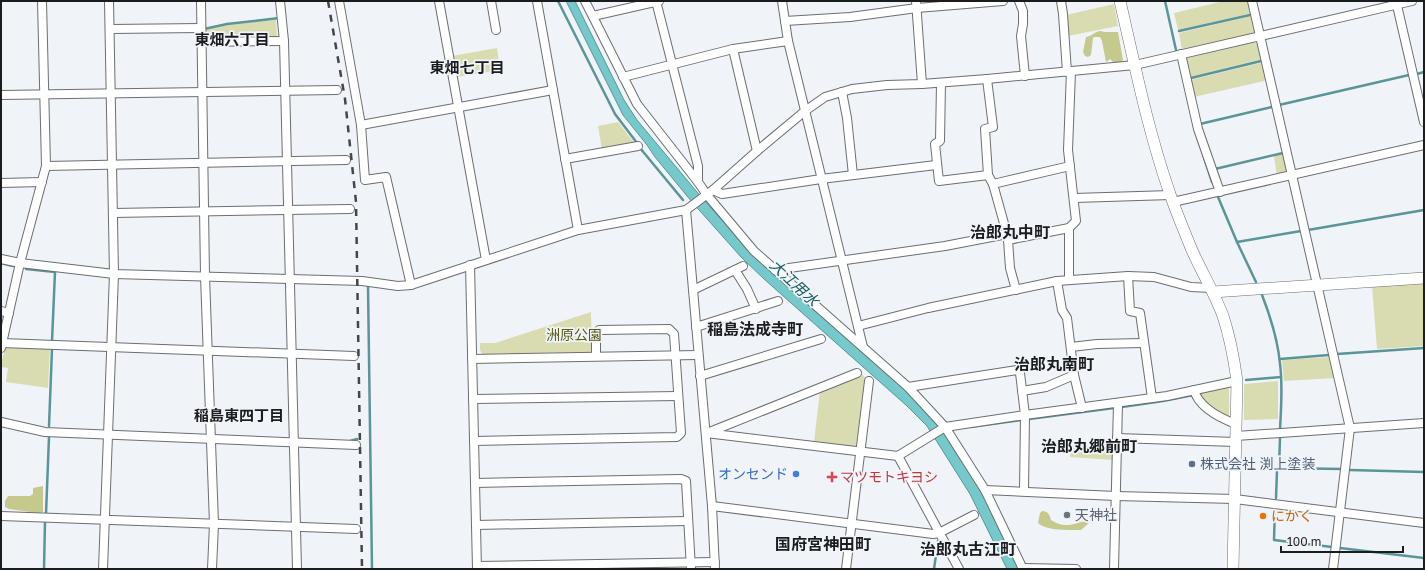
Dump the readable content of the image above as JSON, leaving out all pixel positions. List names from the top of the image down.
{
  "districts": [
    "東畑六丁目",
    "東畑七丁目",
    "治郎丸中町",
    "稲島法成寺町",
    "治郎丸南町",
    "稲島東四丁目",
    "治郎丸郷前町",
    "国府宮神田町",
    "治郎丸古江町"
  ],
  "water": ["大江用水"],
  "parks": ["洲原公園"],
  "places": {
    "other": [
      "株式会社 渕上塗装",
      "オンセンド",
      "天神社",
      "にかく"
    ],
    "health": ["マツモトキヨシ"]
  },
  "scale_bar": "100 m"
}
